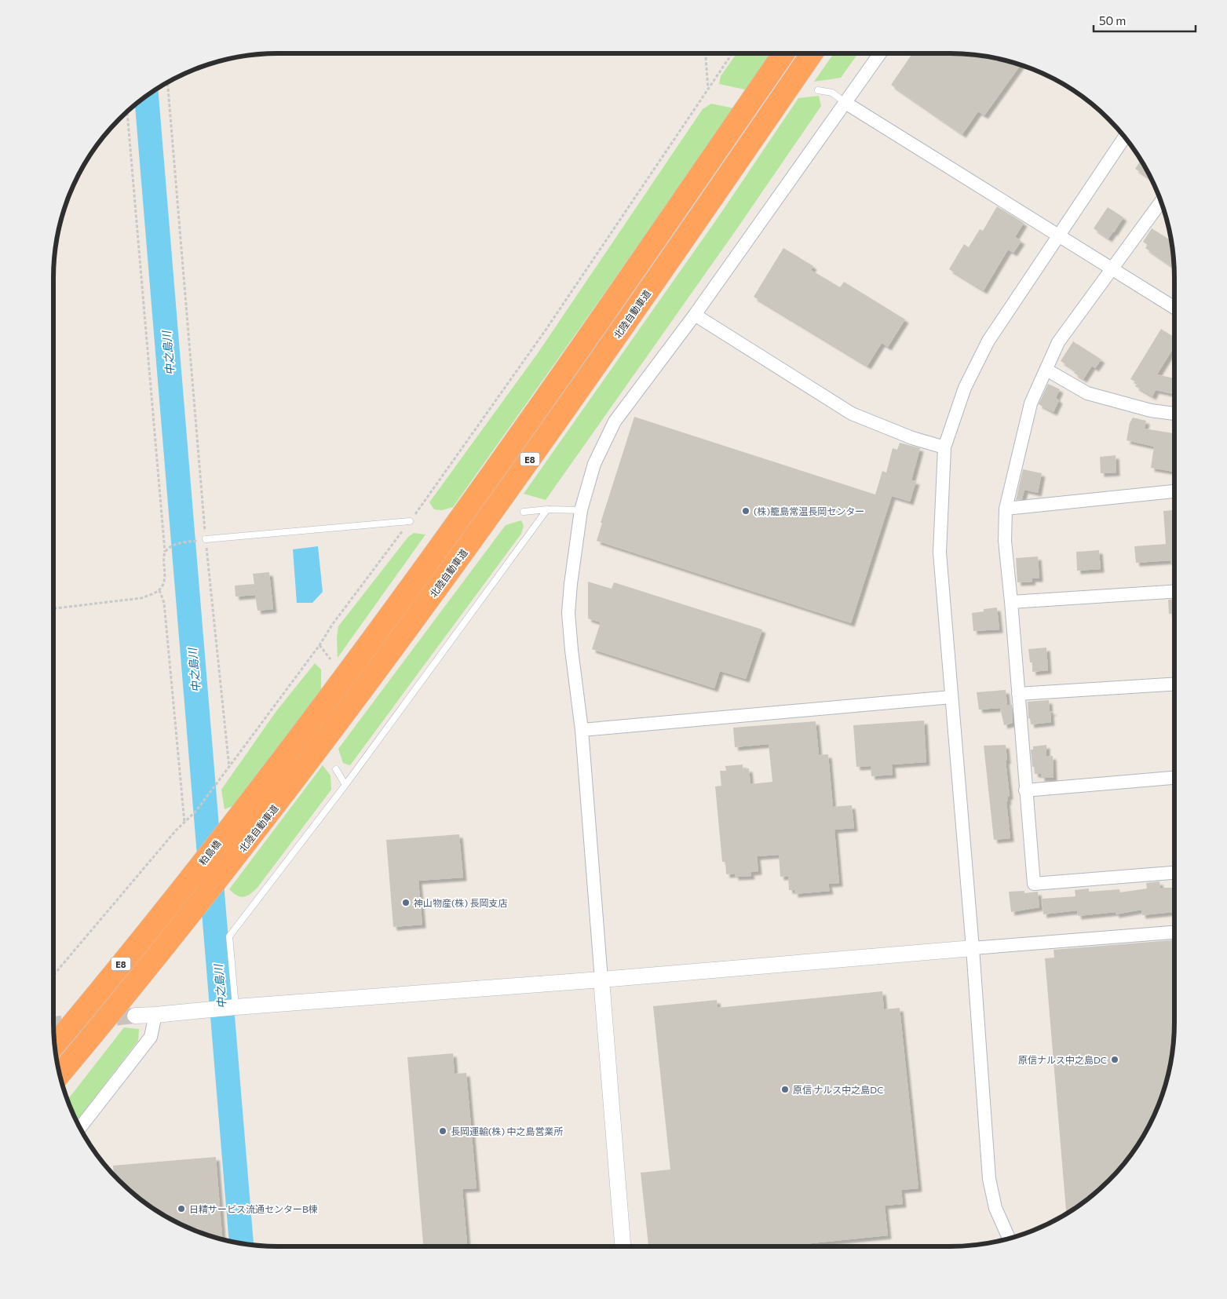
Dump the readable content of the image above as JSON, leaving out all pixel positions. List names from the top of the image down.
{
  "streets": {
    "highway": ["北陸自動車道", "E8", "粕島橋"]
  },
  "crossings": [
    ["E8", "粕島橋"]
  ],
  "water": ["中之島川"],
  "places": [
    "(株)籠島常温長岡センター",
    "神山物産(株) 長岡支店",
    "原信ナルス中之島DC",
    "原信 ナルス中之島DC",
    "長岡運輸(株) 中之島営業所",
    "日精サービス流通センターB棟"
  ],
  "scale_bar": "50 m"
}
